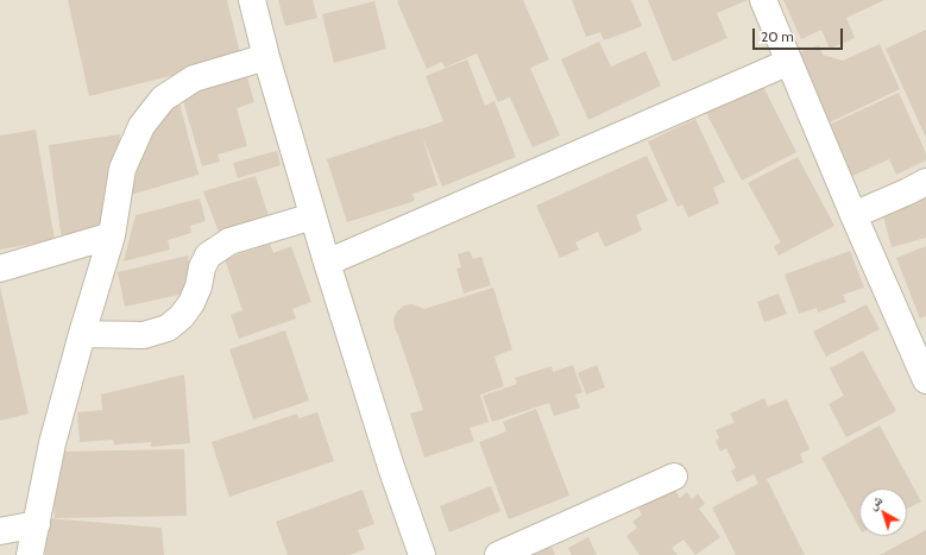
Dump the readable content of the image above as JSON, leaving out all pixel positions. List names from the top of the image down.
{
  "scale_bar": "20 m",
  "north": "top left"
}
